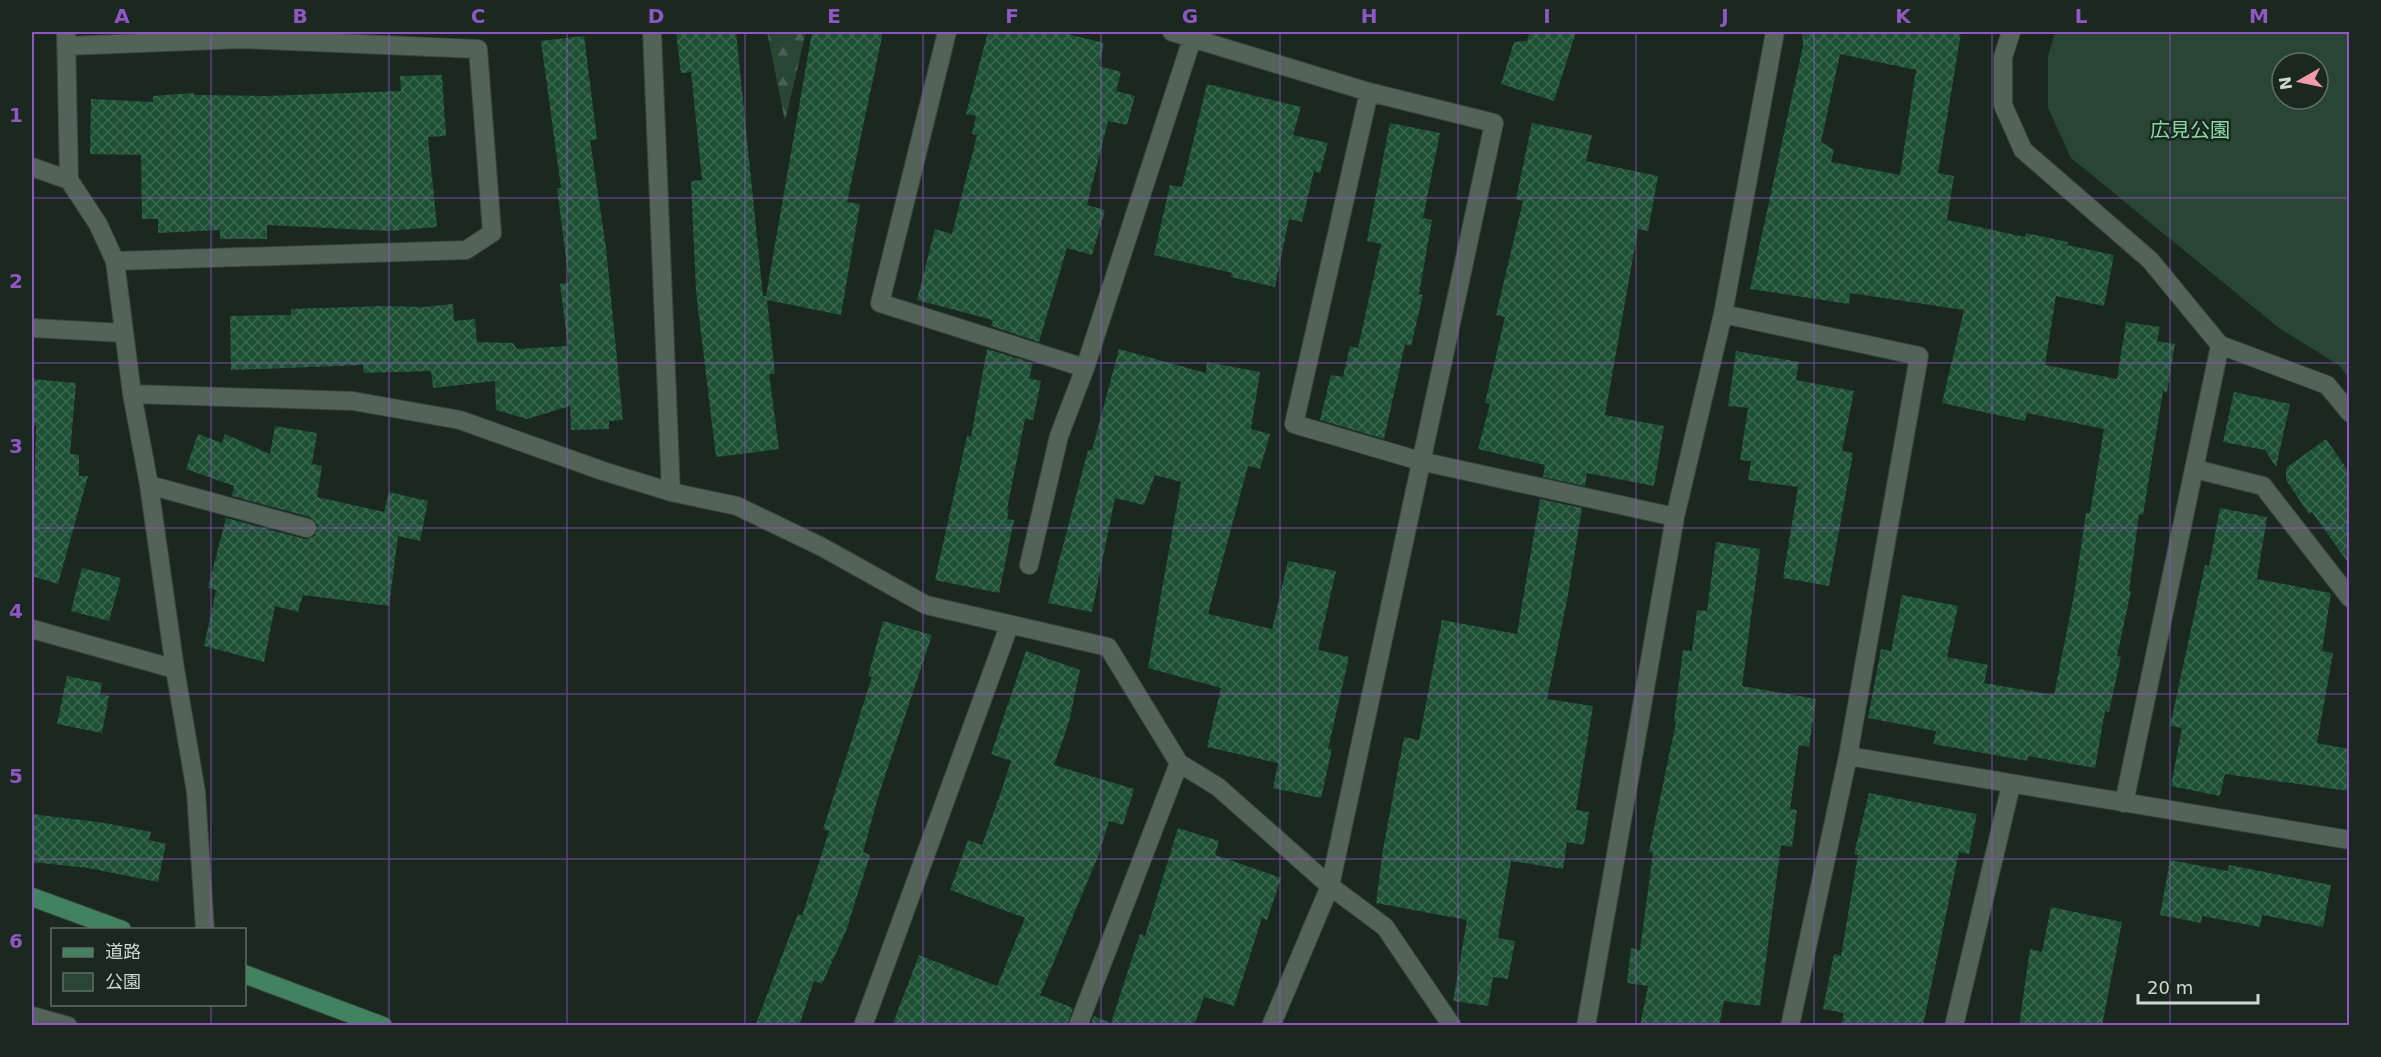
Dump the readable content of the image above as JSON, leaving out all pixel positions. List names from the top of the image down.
{
  "parks": ["広見公園"],
  "legend": ["道路", "公園"],
  "scale_bar": "20 m",
  "north": "left",
  "grid": {
    "columns": [
      "A",
      "B",
      "C",
      "D",
      "E",
      "F",
      "G",
      "H",
      "I",
      "J",
      "K",
      "L",
      "M"
    ],
    "rows": [
      "1",
      "2",
      "3",
      "4",
      "5",
      "6"
    ]
  }
}
